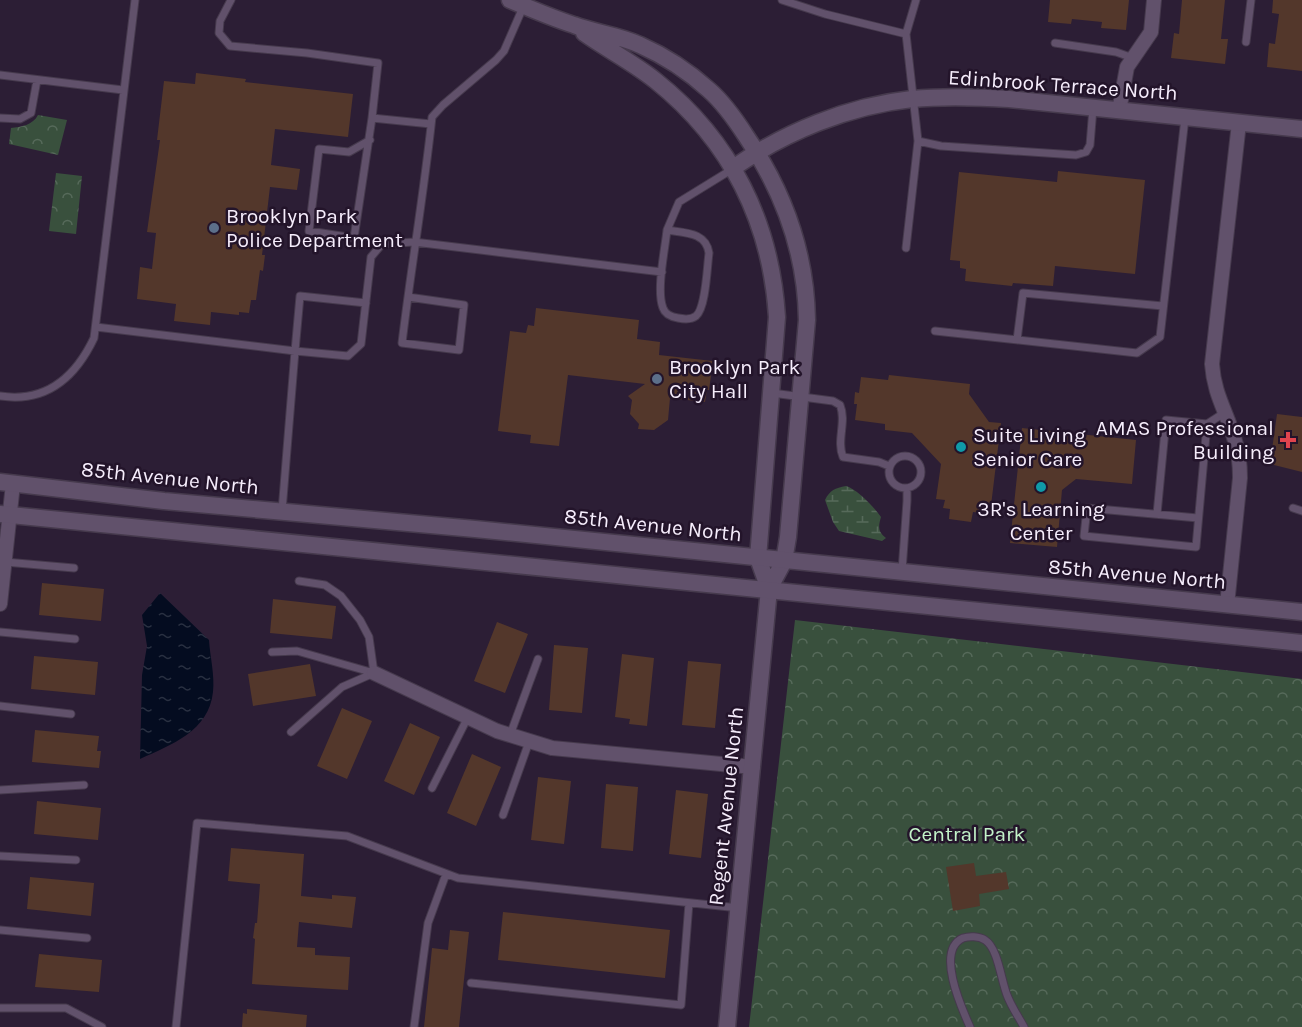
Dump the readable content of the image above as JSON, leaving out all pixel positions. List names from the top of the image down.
{
  "streets": {
    "main road": ["Edinbrook Terrace North", "85th Avenue North", "Regent Avenue North"]
  },
  "crossings": [
    ["Edinbrook Terrace North", "Regent Avenue North"],
    ["85th Avenue North", "Regent Avenue North"]
  ],
  "parks": ["Central Park"],
  "places": {
    "other": [
      "Brooklyn Park Police Department",
      "Brooklyn Park City Hall",
      "Suite Living Senior Care",
      "3R's Learning Center"
    ],
    "health": ["AMAS Professional Building"]
  }
}
